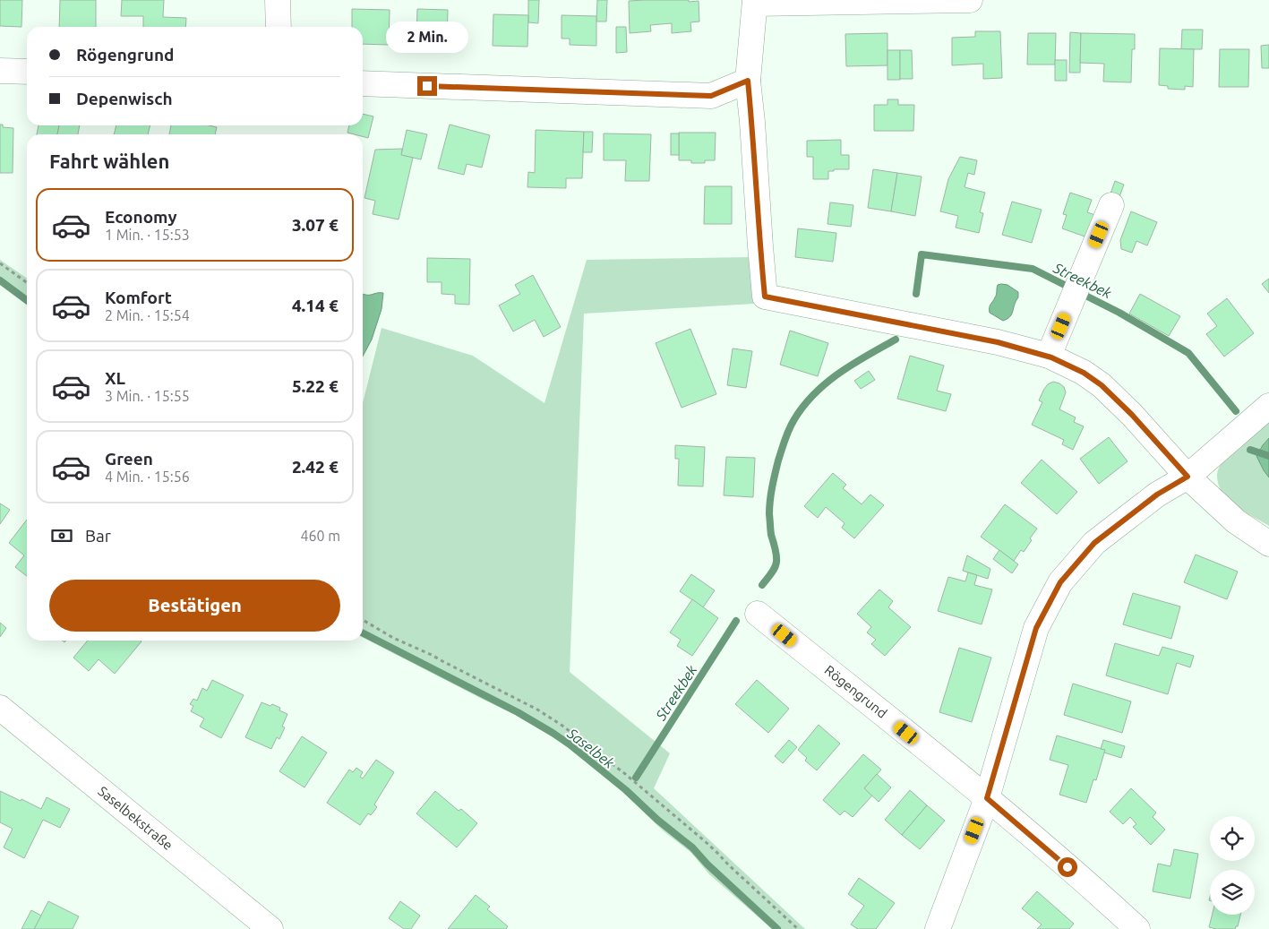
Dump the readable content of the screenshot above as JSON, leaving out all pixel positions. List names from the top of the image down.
{
  "streets": {
    "street": ["Rögengrund", "Saselbekstraße"]
  },
  "water": ["Streekbek", "Saselbek"],
  "page": {
    "bubble": "2 Min.",
    "banner": ["Rögengrund", "Depenwisch"],
    "heading": "Fahrt wählen",
    "list": [
      {
        "name": "Economy",
        "note": "1 Min. · 15:53",
        "value": "3.07 €"
      },
      {
        "name": "Komfort",
        "note": "2 Min. · 15:54",
        "value": "4.14 €"
      },
      {
        "name": "XL",
        "note": "3 Min. · 15:55",
        "value": "5.22 €"
      },
      {
        "name": "Green",
        "note": "4 Min. · 15:56",
        "value": "2.42 €"
      }
    ],
    "pay": ["Bar", "460 m"],
    "buttons": "Bestätigen"
  }
}
